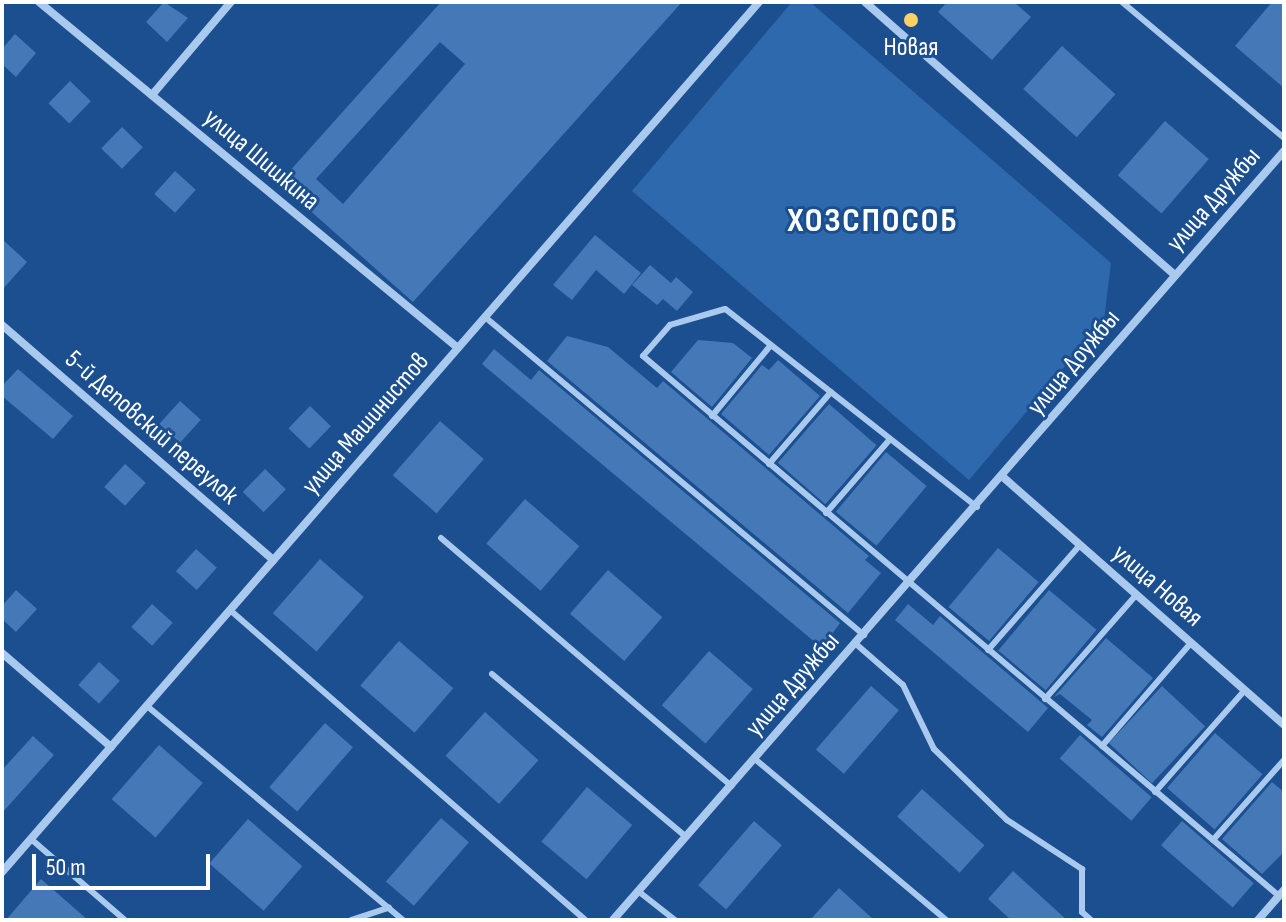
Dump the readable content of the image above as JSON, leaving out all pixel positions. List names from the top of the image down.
{
  "streets": {
    "street": [
      "улица Шишкина",
      "улица Дружбы",
      "улица Доужбы",
      "улица Машинистов",
      "5-й Деповский переулок",
      "улица Новая"
    ]
  },
  "crossings": [
    ["улица Шишкина", "улица Машинистов"],
    ["улица Дружбы", "улица Доужбы"],
    ["улица Дружбы", "улица Новая"],
    ["улица Доужбы", "улица Новая"],
    ["улица Машинистов", "5-й Деповский переулок"]
  ],
  "districts": ["ХОЗСПОСОБ"],
  "places": ["Новая"],
  "scale_bar": "50 m"
}
